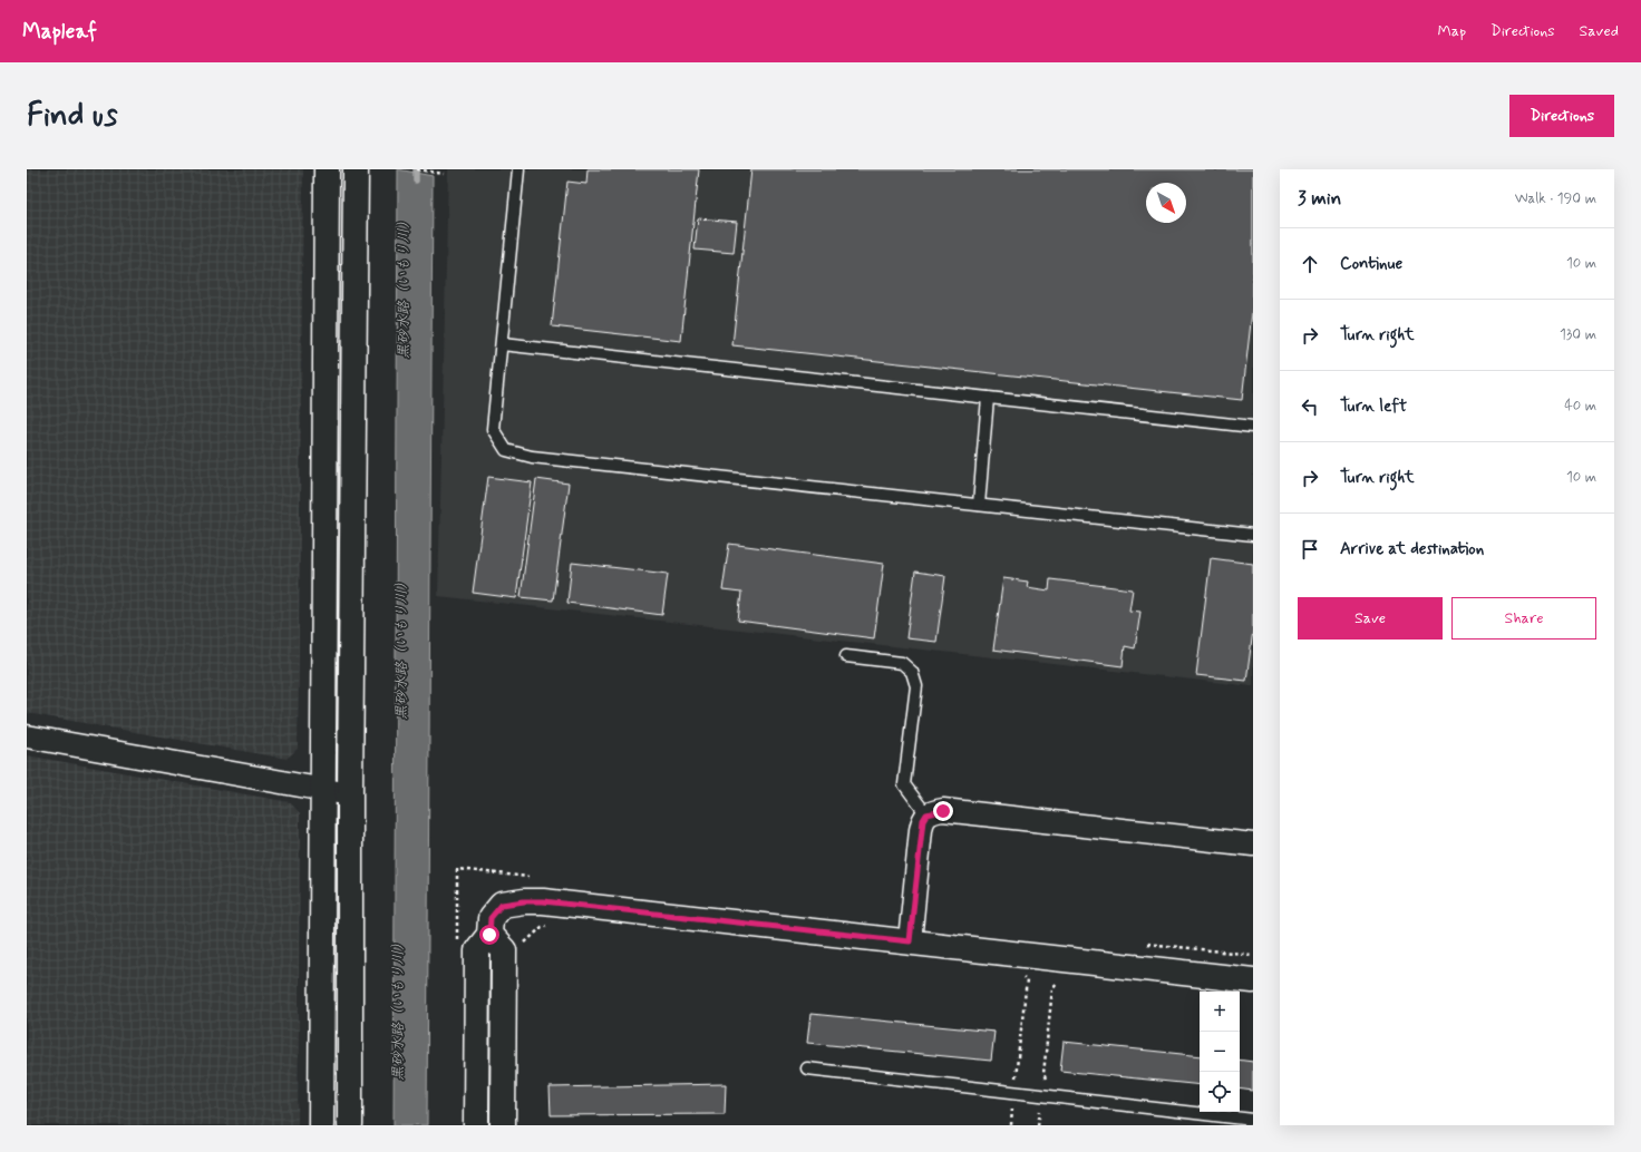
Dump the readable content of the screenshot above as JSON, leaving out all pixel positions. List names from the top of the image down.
{
  "water": ["黒砂水路（いもり川）"],
  "north": "bottom right",
  "page": {
    "header": "Mapleaf",
    "nav": ["Map", "Directions", "Saved"],
    "buttons": [
      "Directions",
      ["Save", "Share"]
    ],
    "title": "Find us",
    "heading": ["3 min", "Walk · 190 m"],
    "list": [
      ["Continue", "10 m"],
      ["Turn right", "130 m"],
      ["Turn left", "40 m"],
      ["Turn right", "10 m"],
      "Arrive at destination"
    ],
    "map_buttons": ["+", "−"]
  }
}
